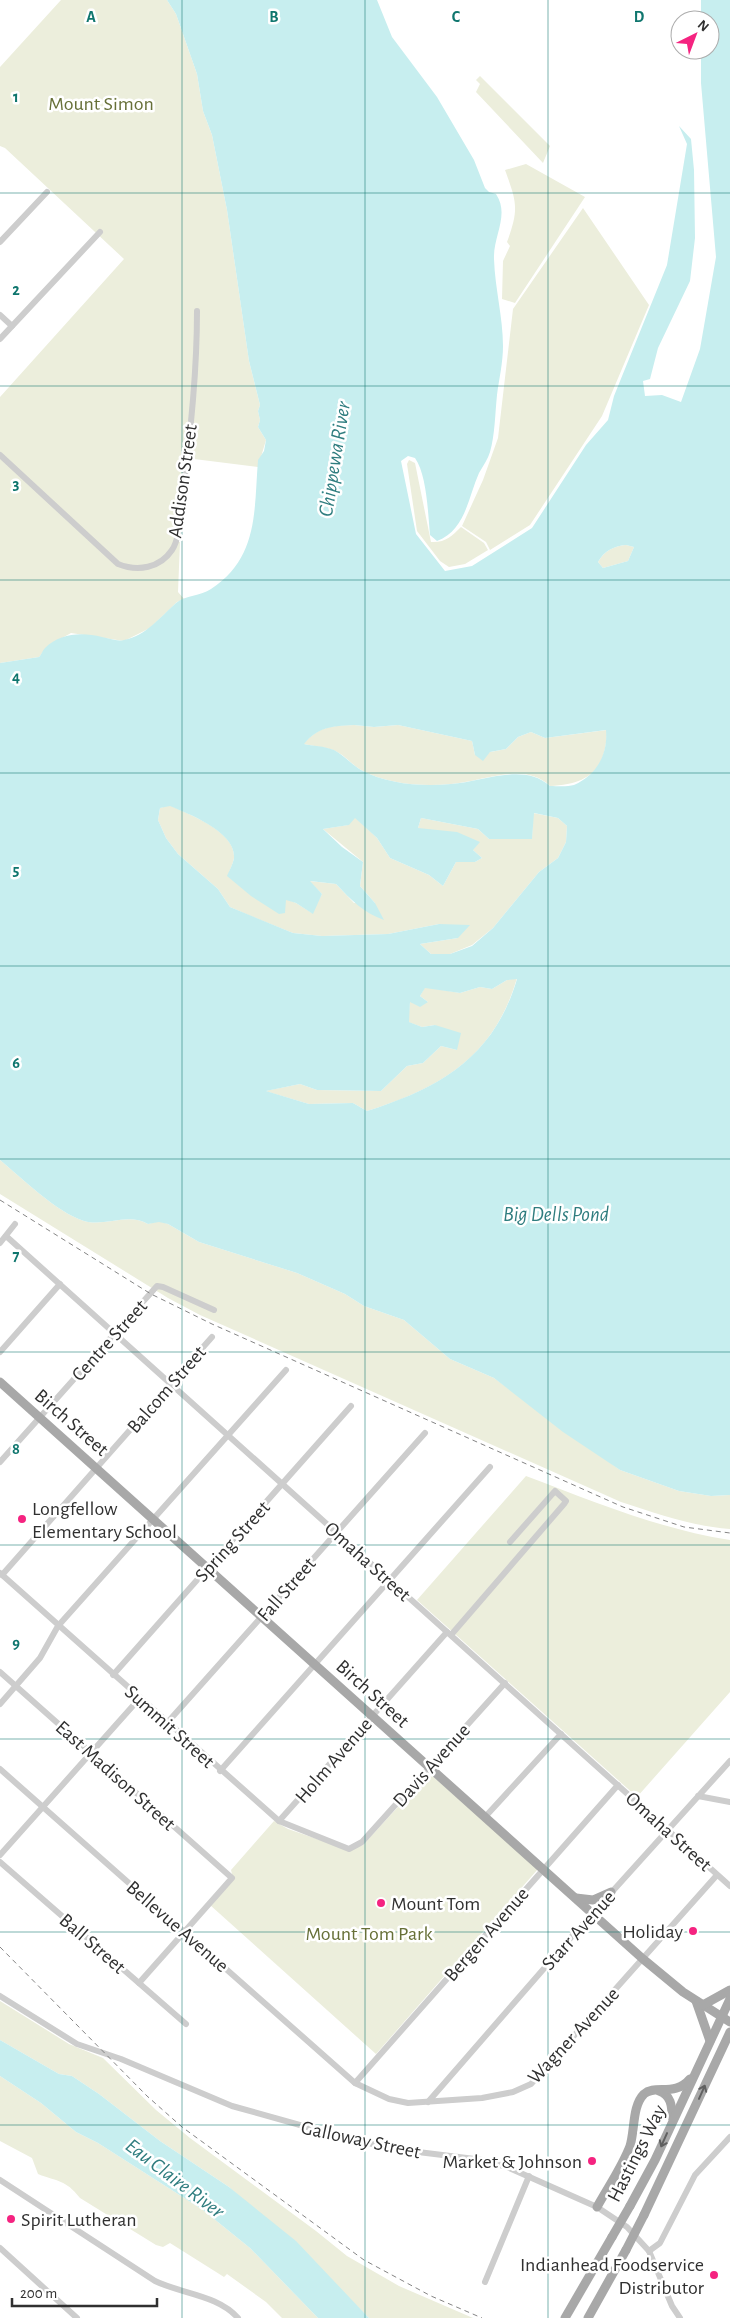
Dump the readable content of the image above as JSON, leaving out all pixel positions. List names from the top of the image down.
{
  "streets": {
    "main road": ["Birch Street", "Hastings Way"],
    "street": [
      "Addison Street",
      "Centre Street",
      "Balcom Street",
      "Spring Street",
      "Omaha Street",
      "Fall Street",
      "Summit Street",
      "Holm Avenue",
      "Davis Avenue",
      "East Madison Street",
      "Bellevue Avenue",
      "Starr Avenue",
      "Bergen Avenue",
      "Ball Street",
      "Wagner Avenue",
      "Galloway Street"
    ]
  },
  "crossings": [
    ["Centre Street", "Birch Street"],
    ["Centre Street", "Omaha Street"],
    ["Balcom Street", "Birch Street"],
    ["Balcom Street", "Omaha Street"],
    ["Balcom Street", "Summit Street"],
    ["Birch Street", "Spring Street"],
    ["Birch Street", "Fall Street"],
    ["Birch Street", "Holm Avenue"],
    ["Birch Street", "Davis Avenue"],
    ["Birch Street", "Starr Avenue"],
    ["Birch Street", "Bergen Avenue"],
    ["Birch Street", "Wagner Avenue"],
    ["Birch Street", "Hastings Way"],
    ["Spring Street", "Omaha Street"],
    ["Spring Street", "Summit Street"],
    ["Omaha Street", "Fall Street"],
    ["Omaha Street", "Holm Avenue"],
    ["Omaha Street", "Davis Avenue"],
    ["Omaha Street", "Starr Avenue"],
    ["Omaha Street", "Bergen Avenue"],
    ["Omaha Street", "Wagner Avenue"],
    ["Fall Street", "Summit Street"],
    ["Summit Street", "Holm Avenue"],
    ["Summit Street", "Davis Avenue"],
    ["East Madison Street", "Bellevue Avenue"],
    ["Bellevue Avenue", "Bergen Avenue"],
    ["Bellevue Avenue", "Wagner Avenue"],
    ["Starr Avenue", "Wagner Avenue"],
    ["Bergen Avenue", "Wagner Avenue"]
  ],
  "water": ["Chippewa River", "Big Dells Pond", "Eau Claire River"],
  "parks": ["Mount Simon", "Mount Tom Park"],
  "places": [
    "Longfellow Elementary School",
    "Mount Tom",
    "Holiday",
    "Market & Johnson",
    "Spirit Lutheran",
    "Indianhead Foodservice Distributor"
  ],
  "scale_bar": "200 m",
  "north": "top right",
  "grid": {
    "columns": [
      "A",
      "B",
      "C",
      "D"
    ],
    "rows": [
      "1",
      "2",
      "3",
      "4",
      "5",
      "6",
      "7",
      "8",
      "9"
    ]
  }
}
